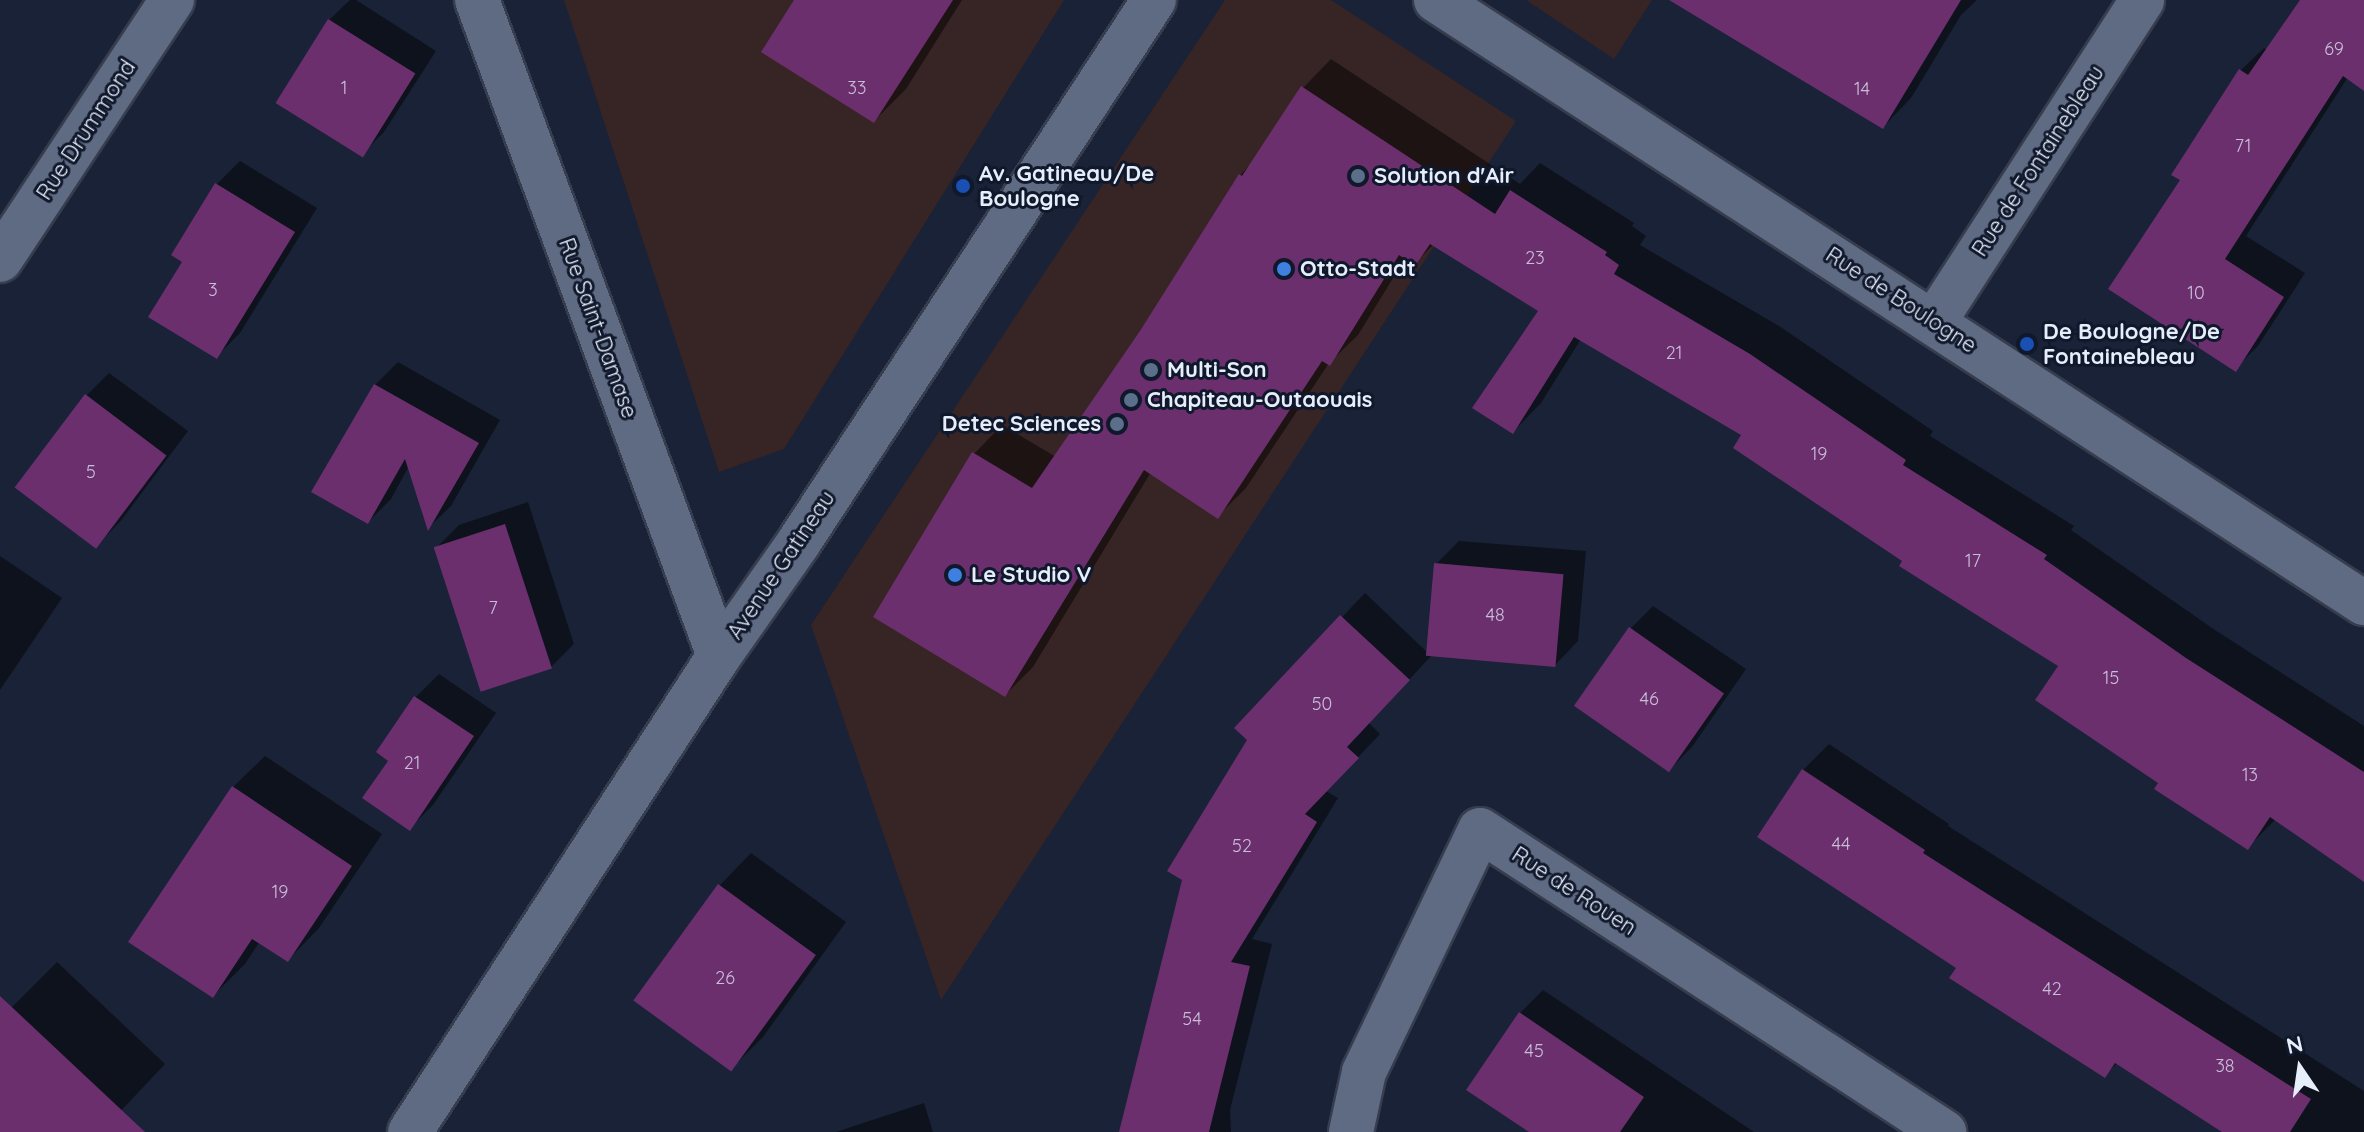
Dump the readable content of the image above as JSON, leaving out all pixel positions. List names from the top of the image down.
{
  "streets": {
    "street": [
      "Rue Drummond",
      "Rue de Fontainebleau",
      "Rue de Boulogne",
      "Rue Saint-Damase",
      "Avenue Gatineau",
      "Rue de Rouen"
    ]
  },
  "crossings": [
    ["Rue de Fontainebleau", "Rue de Boulogne"],
    ["Rue Saint-Damase", "Avenue Gatineau"]
  ],
  "places": [
    "Solution d'Air",
    "Av. Gatineau/De Boulogne",
    "Otto-Stadt",
    "De Boulogne/De Fontainebleau",
    "Multi-Son",
    "Chapiteau-Outaouais",
    "Detec Sciences",
    "Le Studio V"
  ],
  "house_numbers": [
    "69",
    "1",
    "33",
    "14",
    "71",
    "23",
    "3",
    "10",
    "21",
    "19",
    "5",
    "17",
    "7",
    "48",
    "15",
    "46",
    "50",
    "21",
    "13",
    "44",
    "52",
    "19",
    "26",
    "42",
    "54",
    "45",
    "38"
  ],
  "north": "top"
}
